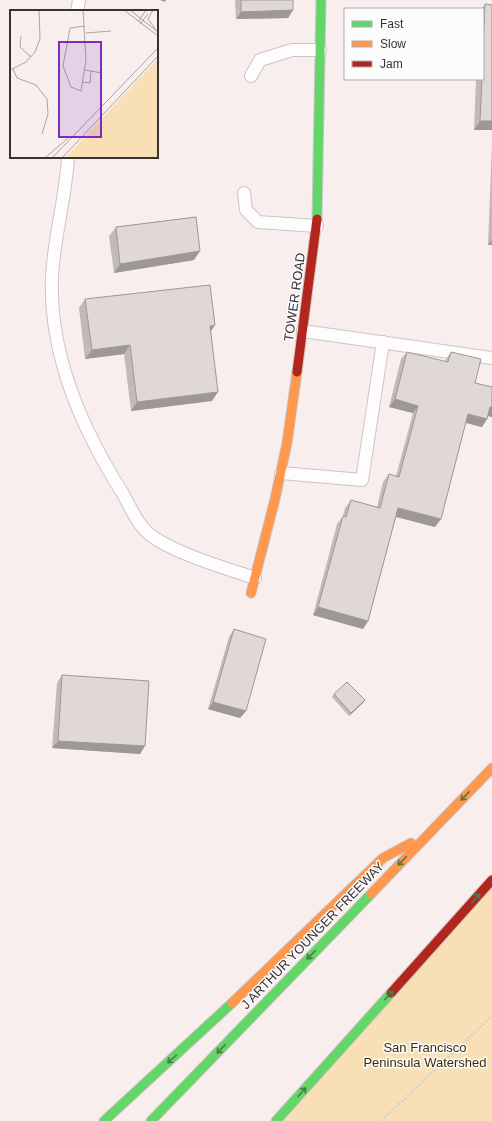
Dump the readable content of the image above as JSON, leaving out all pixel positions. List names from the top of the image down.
{
  "streets": {
    "main road": ["TOWER ROAD", "J ARTHUR YOUNGER FREEWAY"]
  },
  "parks": ["San Francisco Peninsula Watershed"],
  "legend": ["Fast", "Slow", "Jam"]
}
